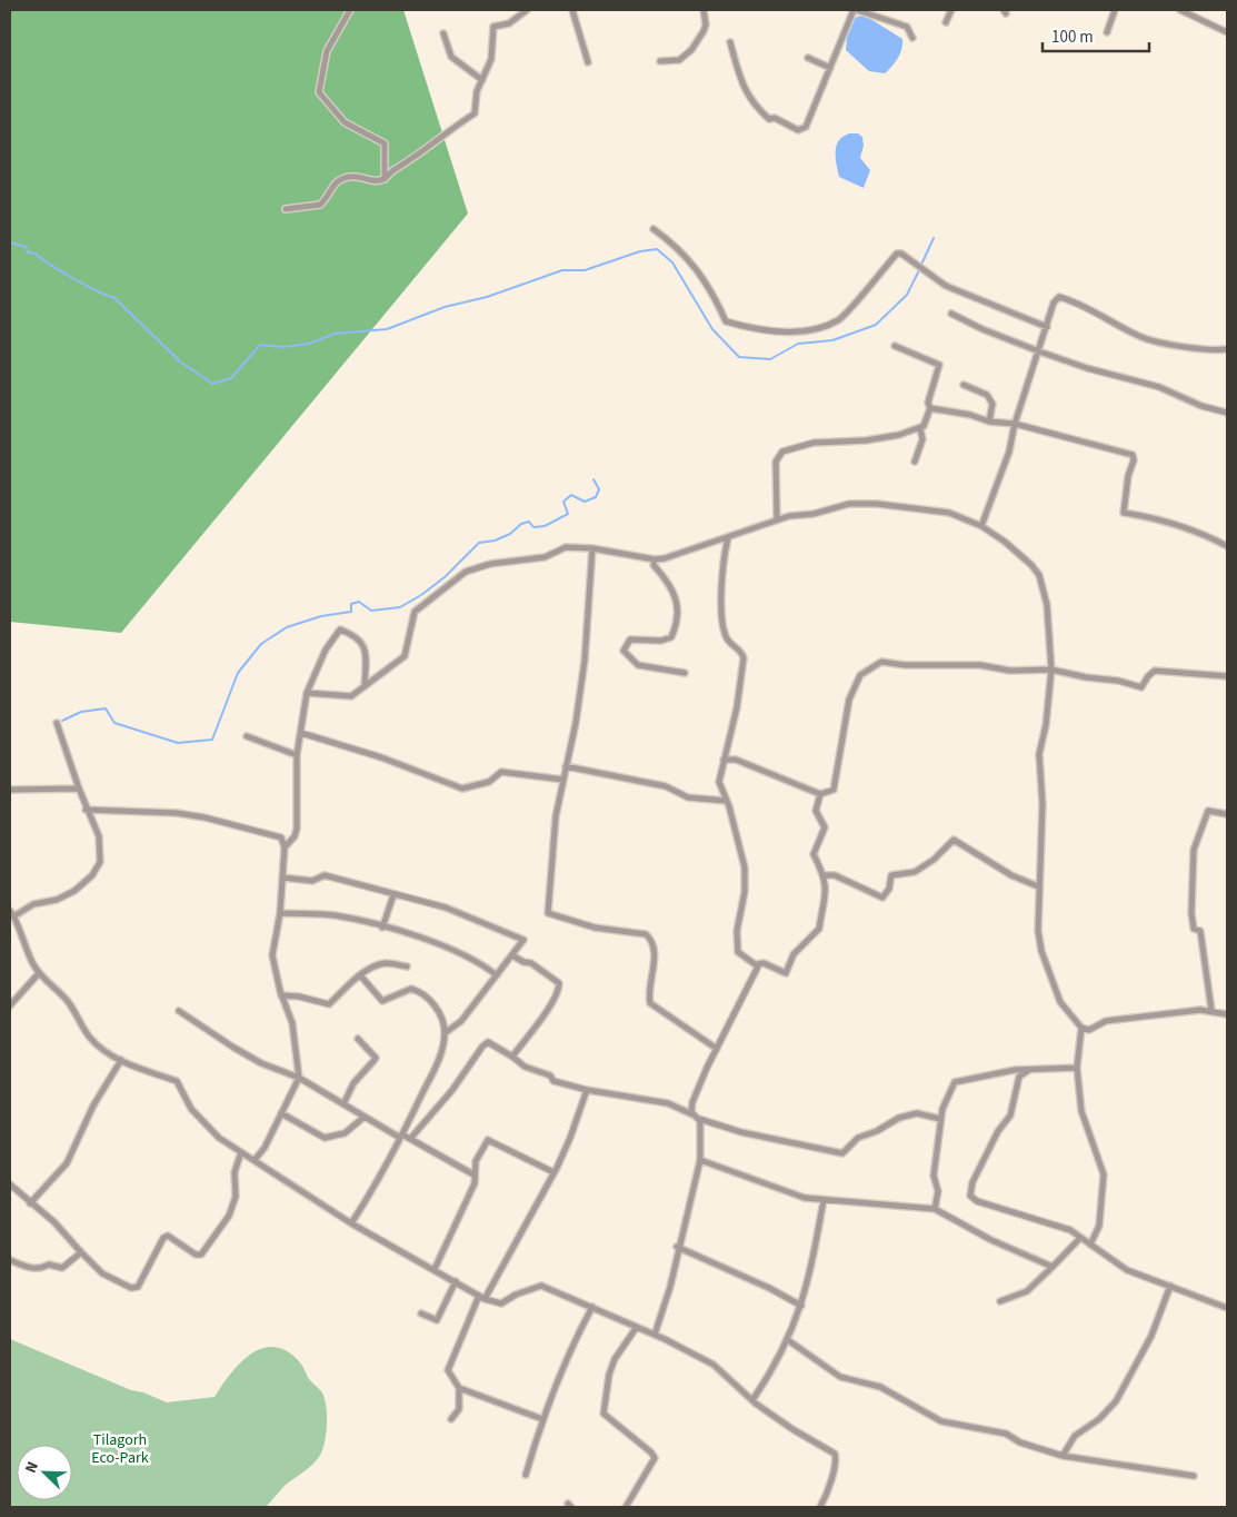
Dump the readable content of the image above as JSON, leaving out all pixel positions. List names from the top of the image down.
{
  "parks": ["Tilagorh Eco-Park"],
  "scale_bar": "100 m",
  "north": "top left"
}
